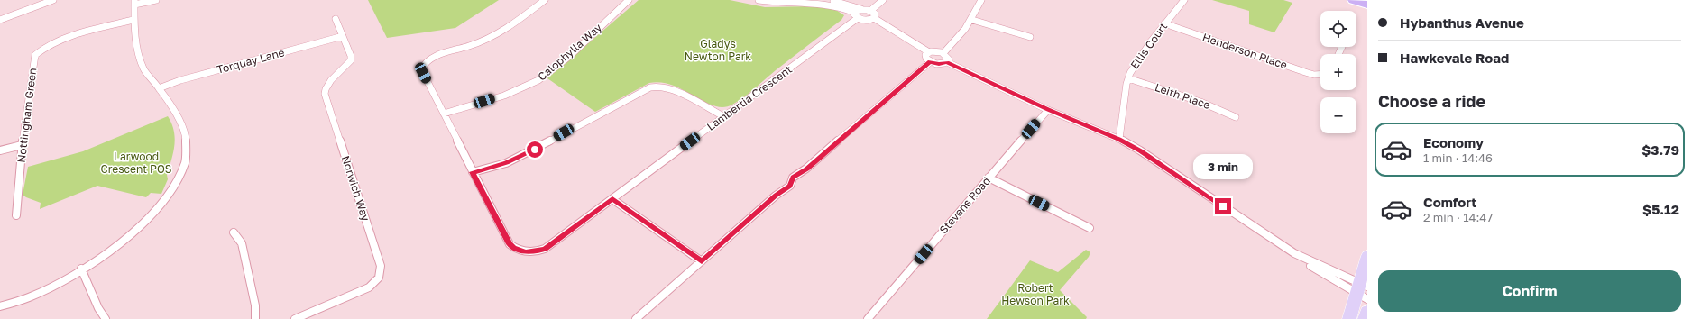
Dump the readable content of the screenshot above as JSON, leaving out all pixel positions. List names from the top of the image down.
{
  "streets": {
    "street": [
      "Ellis Court",
      "Henderson Place",
      "Calophylla Way",
      "Torquay Lane",
      "Leith Place",
      "Lambertia Crescent",
      "Nottingham Green",
      "Norwich Way",
      "Stevens Road"
    ]
  },
  "crossings": [
    ["Ellis Court", "Henderson Place"],
    ["Ellis Court", "Leith Place"],
    ["Calophylla Way", "Lambertia Crescent"],
    ["Torquay Lane", "Norwich Way"]
  ],
  "parks": ["Gladys Newton Park", "Larwood Crescent POS", "Robert Hewson Park"],
  "page": {
    "banner": ["Hybanthus Avenue", "Hawkevale Road"],
    "map_buttons": ["+", "−"],
    "heading": "Choose a ride",
    "list": [
      {
        "name": "Economy",
        "note": "1 min · 14:46",
        "value": "$3.79"
      },
      {
        "name": "Comfort",
        "note": "2 min · 14:47",
        "value": "$5.12"
      }
    ],
    "bubble": "3 min",
    "buttons": "Confirm"
  }
}
